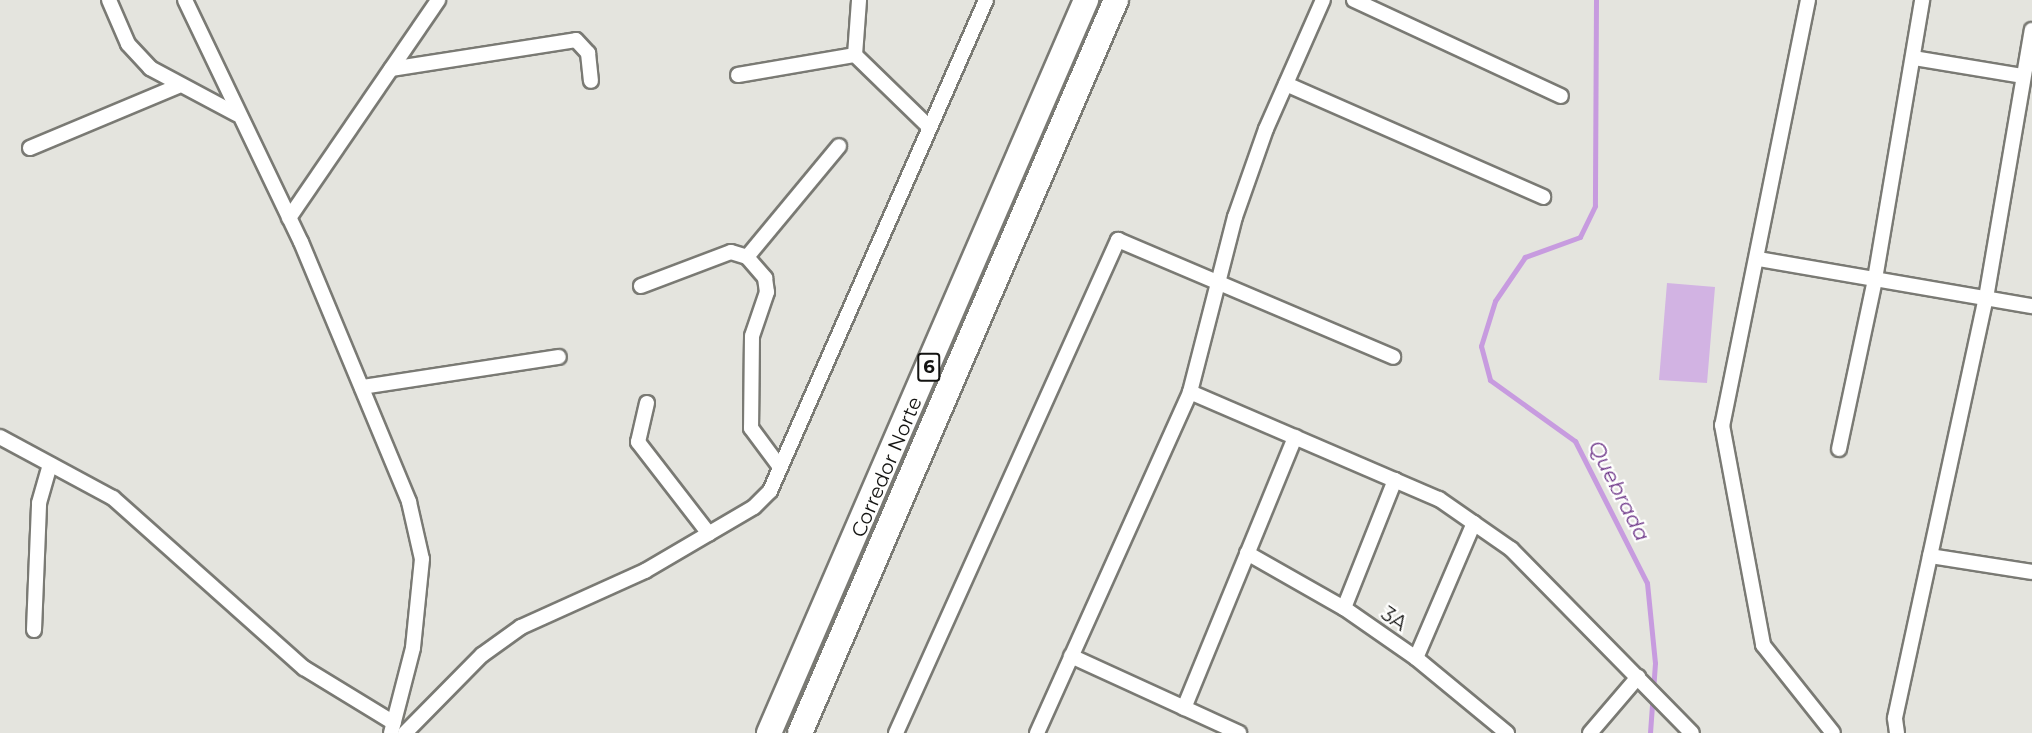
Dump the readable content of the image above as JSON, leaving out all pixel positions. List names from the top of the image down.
{
  "streets": {
    "highway": ["6", "Corredor Norte"],
    "street": ["3A"]
  },
  "water": ["Quebrada"]
}
